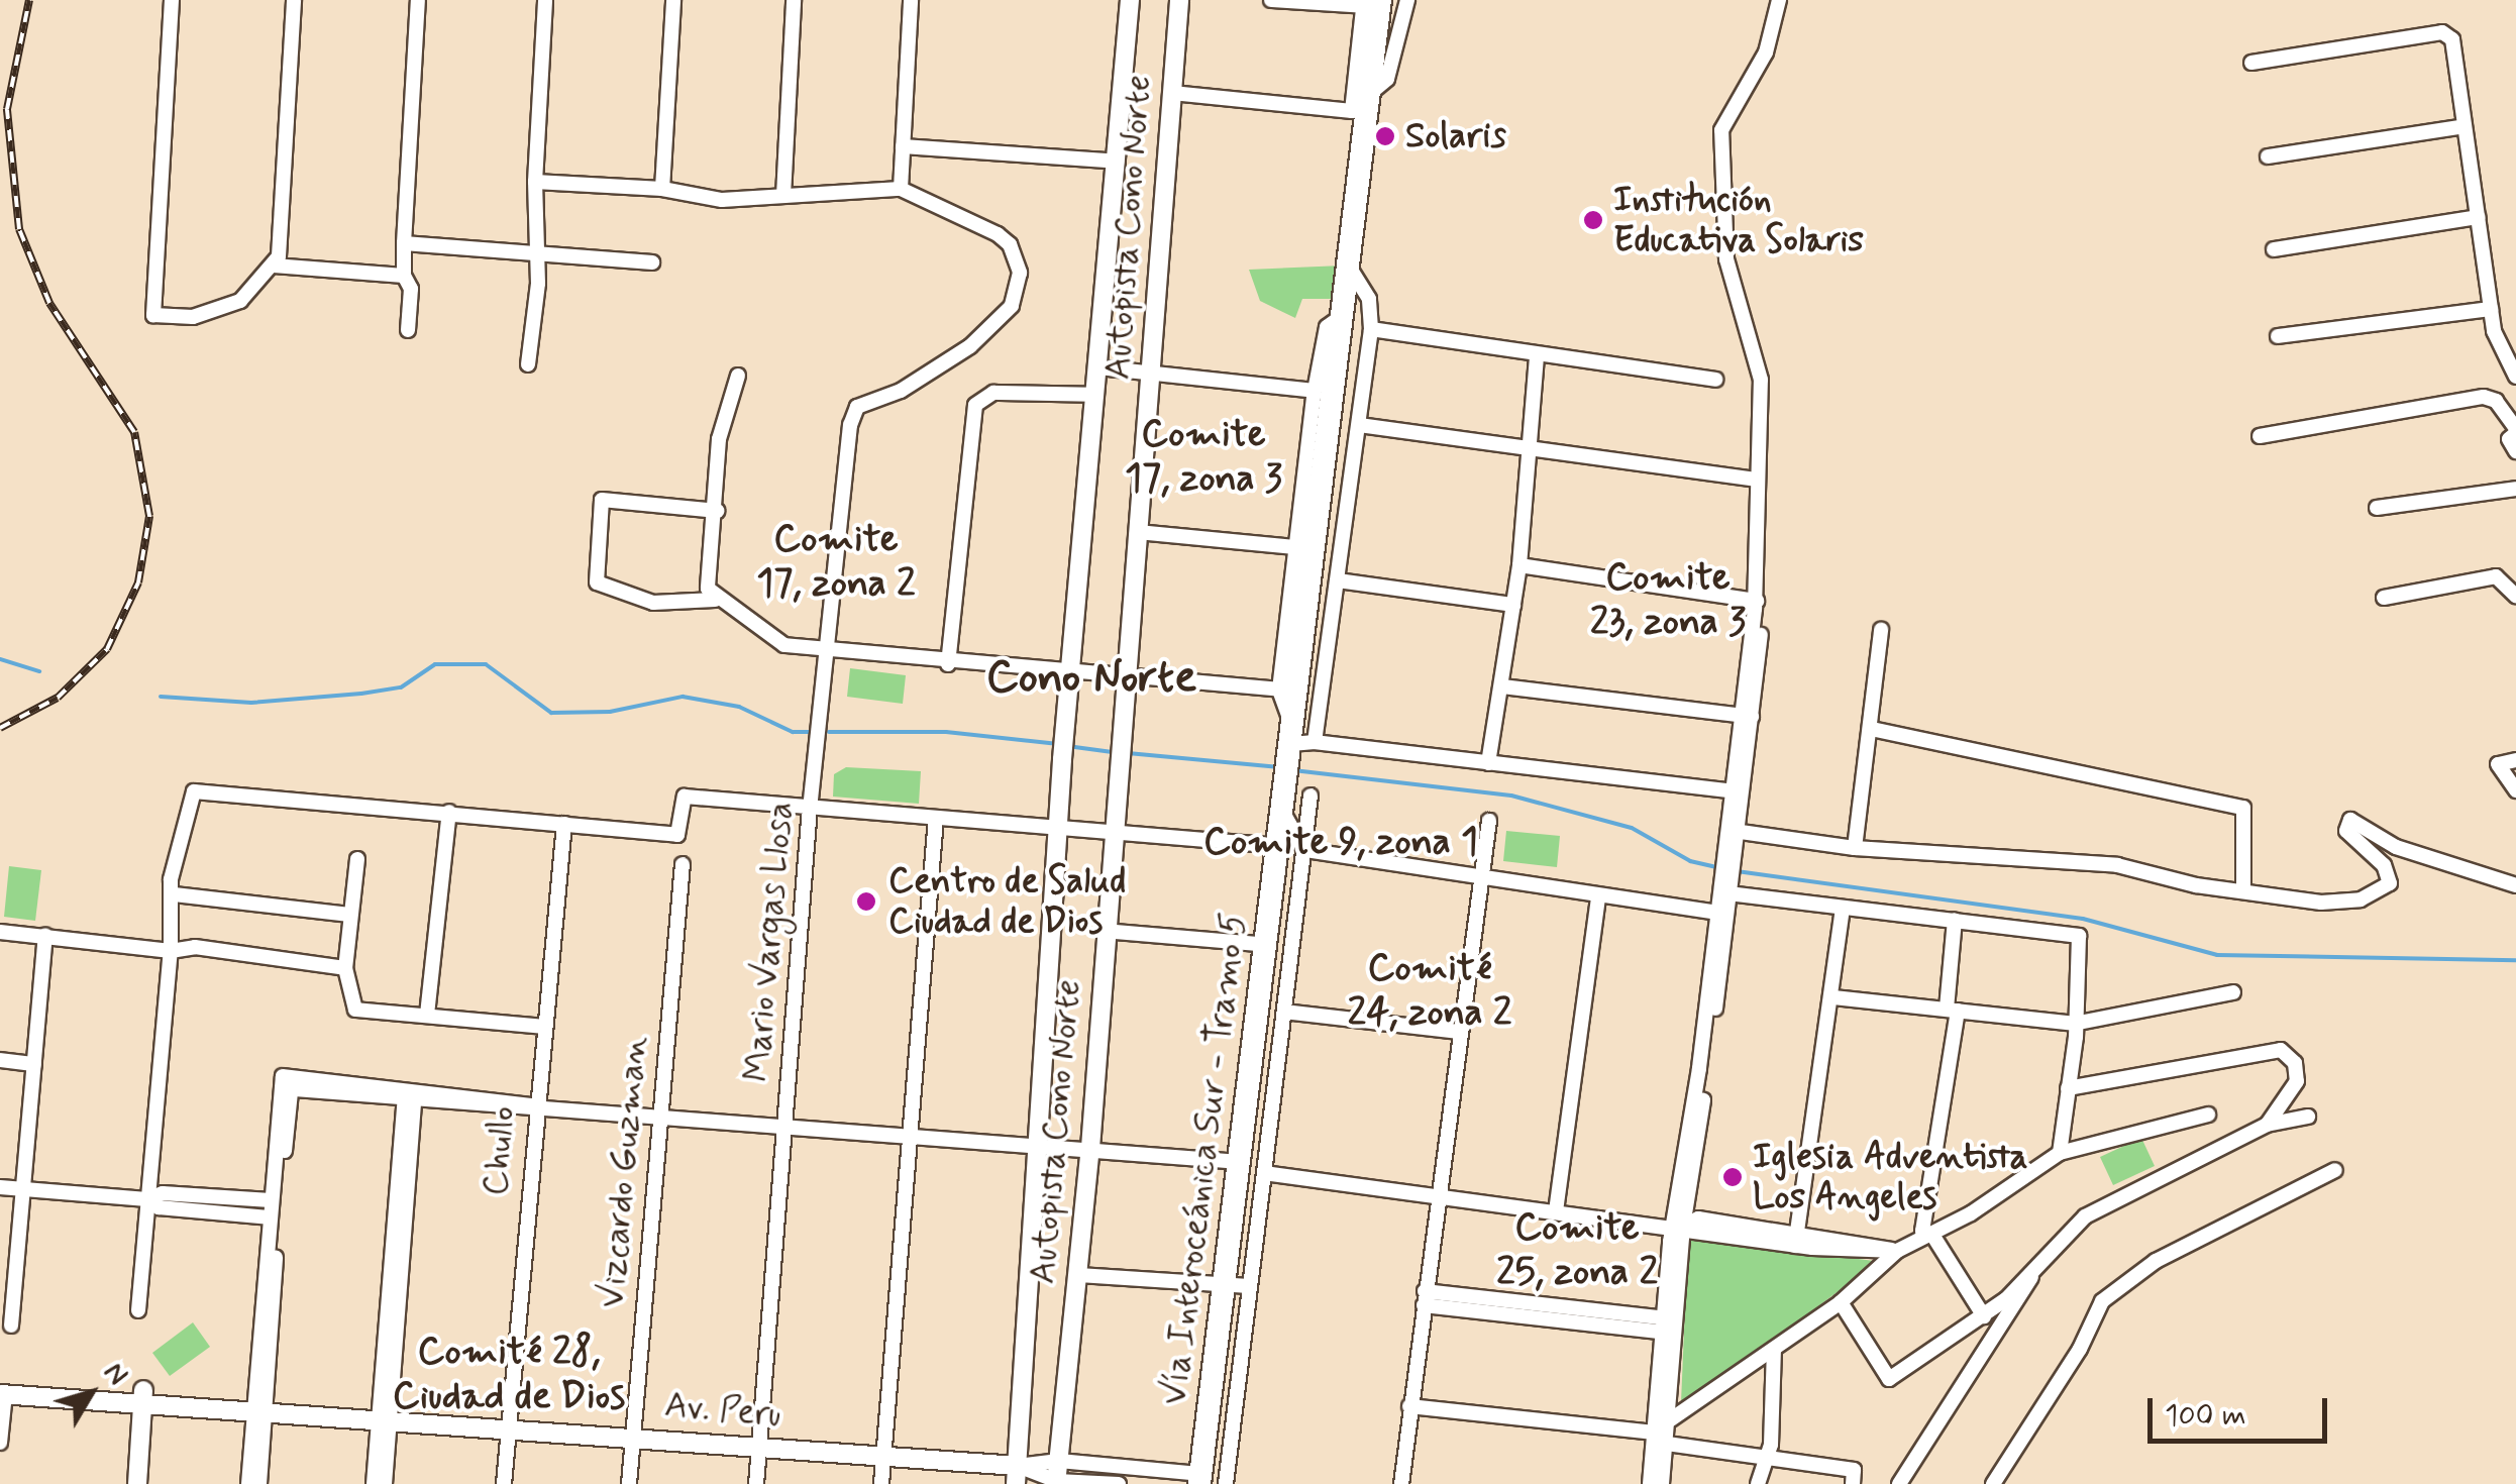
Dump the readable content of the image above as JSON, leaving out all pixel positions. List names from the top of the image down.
{
  "streets": {
    "highway": ["Vía Interoceánica Sur - Tramo 5"],
    "main road": ["Autopista Cono Norte", "Av. Peru"],
    "street": ["Mario Vargas Llosa", "Chullo", "Vizcardo Guzman"]
  },
  "crossings": [
    ["Autopista Cono Norte", "Av. Peru"],
    ["Mario Vargas Llosa", "Av. Peru"],
    ["Chullo", "Av. Peru"],
    ["Vizcardo Guzman", "Av. Peru"]
  ],
  "districts": [
    "Comite 17, zona 3",
    "Comite 17, zona 2",
    "Comite 23, zona 3",
    "Cono Norte",
    "Comite 9, zona 1",
    "Comité 24, zona 2",
    "Comite 25, zona 2",
    "Comité 28, Ciudad de Dios"
  ],
  "places": [
    "Solaris",
    "Institución Educativa Solaris",
    "Centro de Salud Ciudad de Dios",
    "Iglesia Adventista Los Angeles"
  ],
  "scale_bar": "100 m",
  "north": "top right"
}
